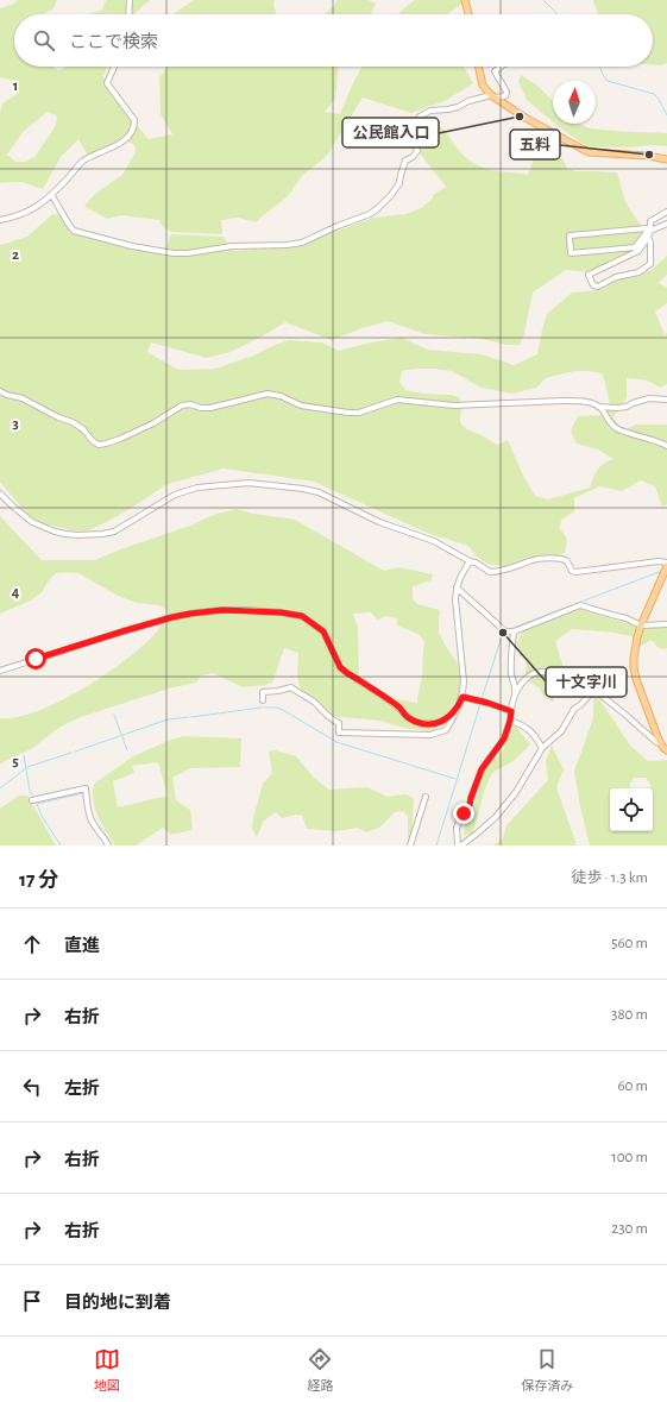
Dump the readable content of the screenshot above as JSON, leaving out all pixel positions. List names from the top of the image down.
{
  "places": ["公民館入口", "五料", "十文字川"],
  "north": "top",
  "page": {
    "search": "ここで検索",
    "heading": ["17 分", "徒歩 · 1.3 km"],
    "list": [
      ["直進", "560 m"],
      ["右折", "380 m"],
      ["左折", "60 m"],
      ["右折", "100 m"],
      ["右折", "230 m"],
      "目的地に到着"
    ],
    "nav": ["地図", "経路", "保存済み"]
  },
  "grid": {
    "rows": [
      "1",
      "2",
      "3",
      "4",
      "5"
    ]
  }
}
